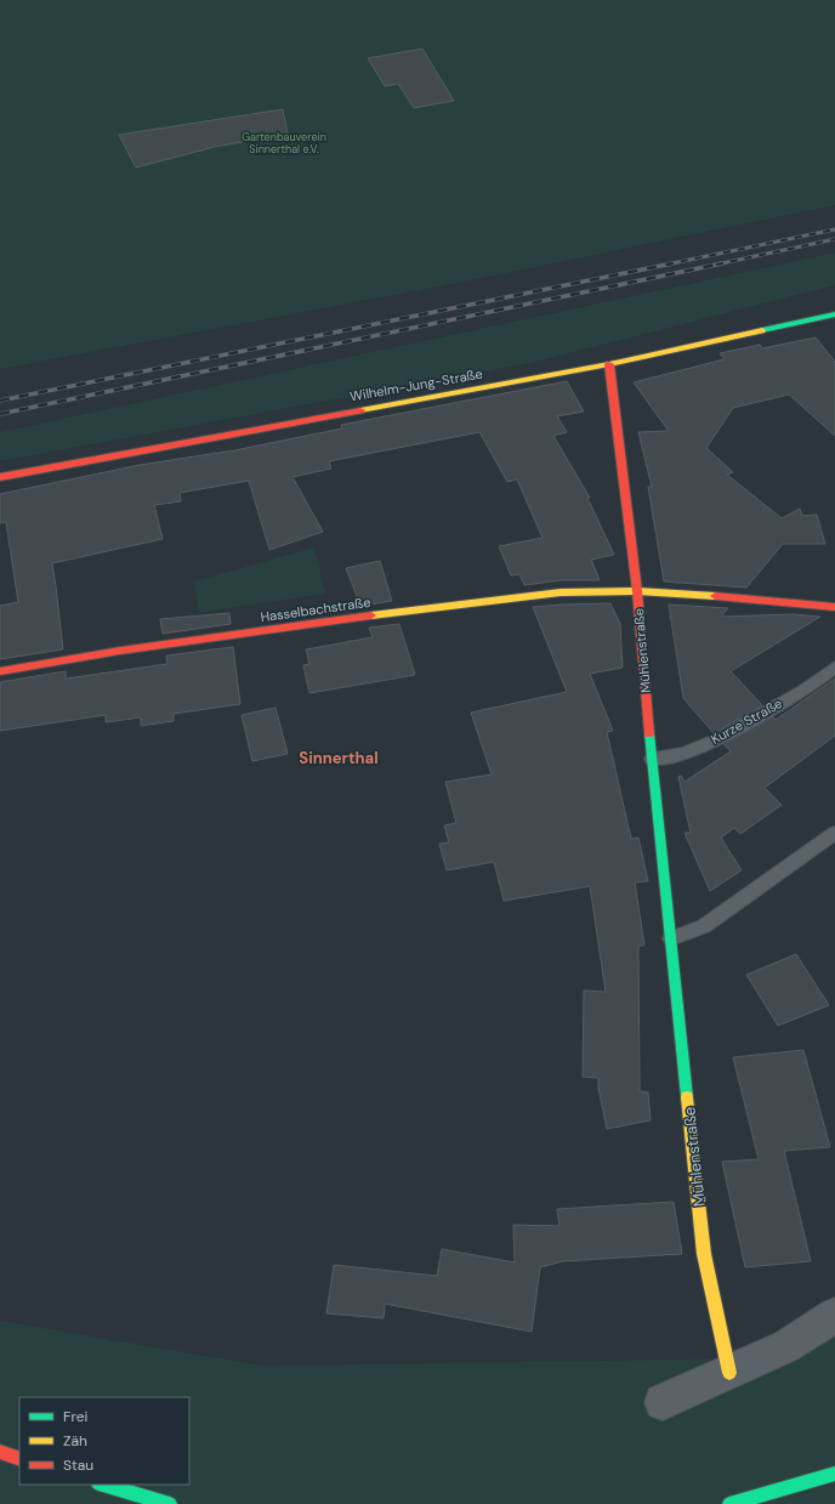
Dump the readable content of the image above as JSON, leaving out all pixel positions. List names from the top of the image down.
{
  "streets": {
    "street": ["Wilhelm-Jung-Straße", "Hasselbachstraße", "Mühlenstraße"],
    "lane": ["Kurze Straße"]
  },
  "crossings": [
    ["Wilhelm-Jung-Straße", "Mühlenstraße"],
    ["Hasselbachstraße", "Mühlenstraße"],
    ["Mühlenstraße", "Kurze Straße"]
  ],
  "districts": ["Sinnerthal"],
  "parks": ["Gartenbauverein Sinnerthal e.V."],
  "legend": ["Frei", "Zäh", "Stau"]
}
